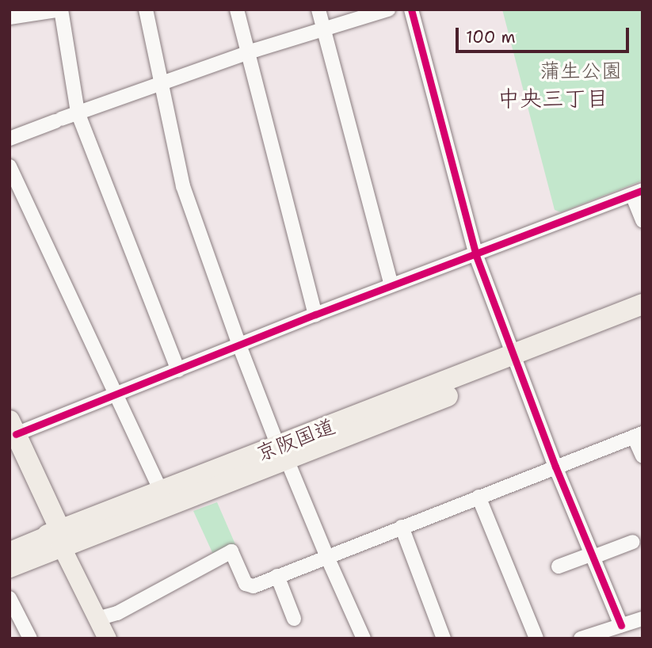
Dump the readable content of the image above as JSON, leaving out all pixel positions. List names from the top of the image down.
{
  "streets": {
    "highway": ["京阪国道"]
  },
  "districts": ["中央三丁目"],
  "parks": ["蒲生公園"],
  "scale_bar": "100 m"
}
